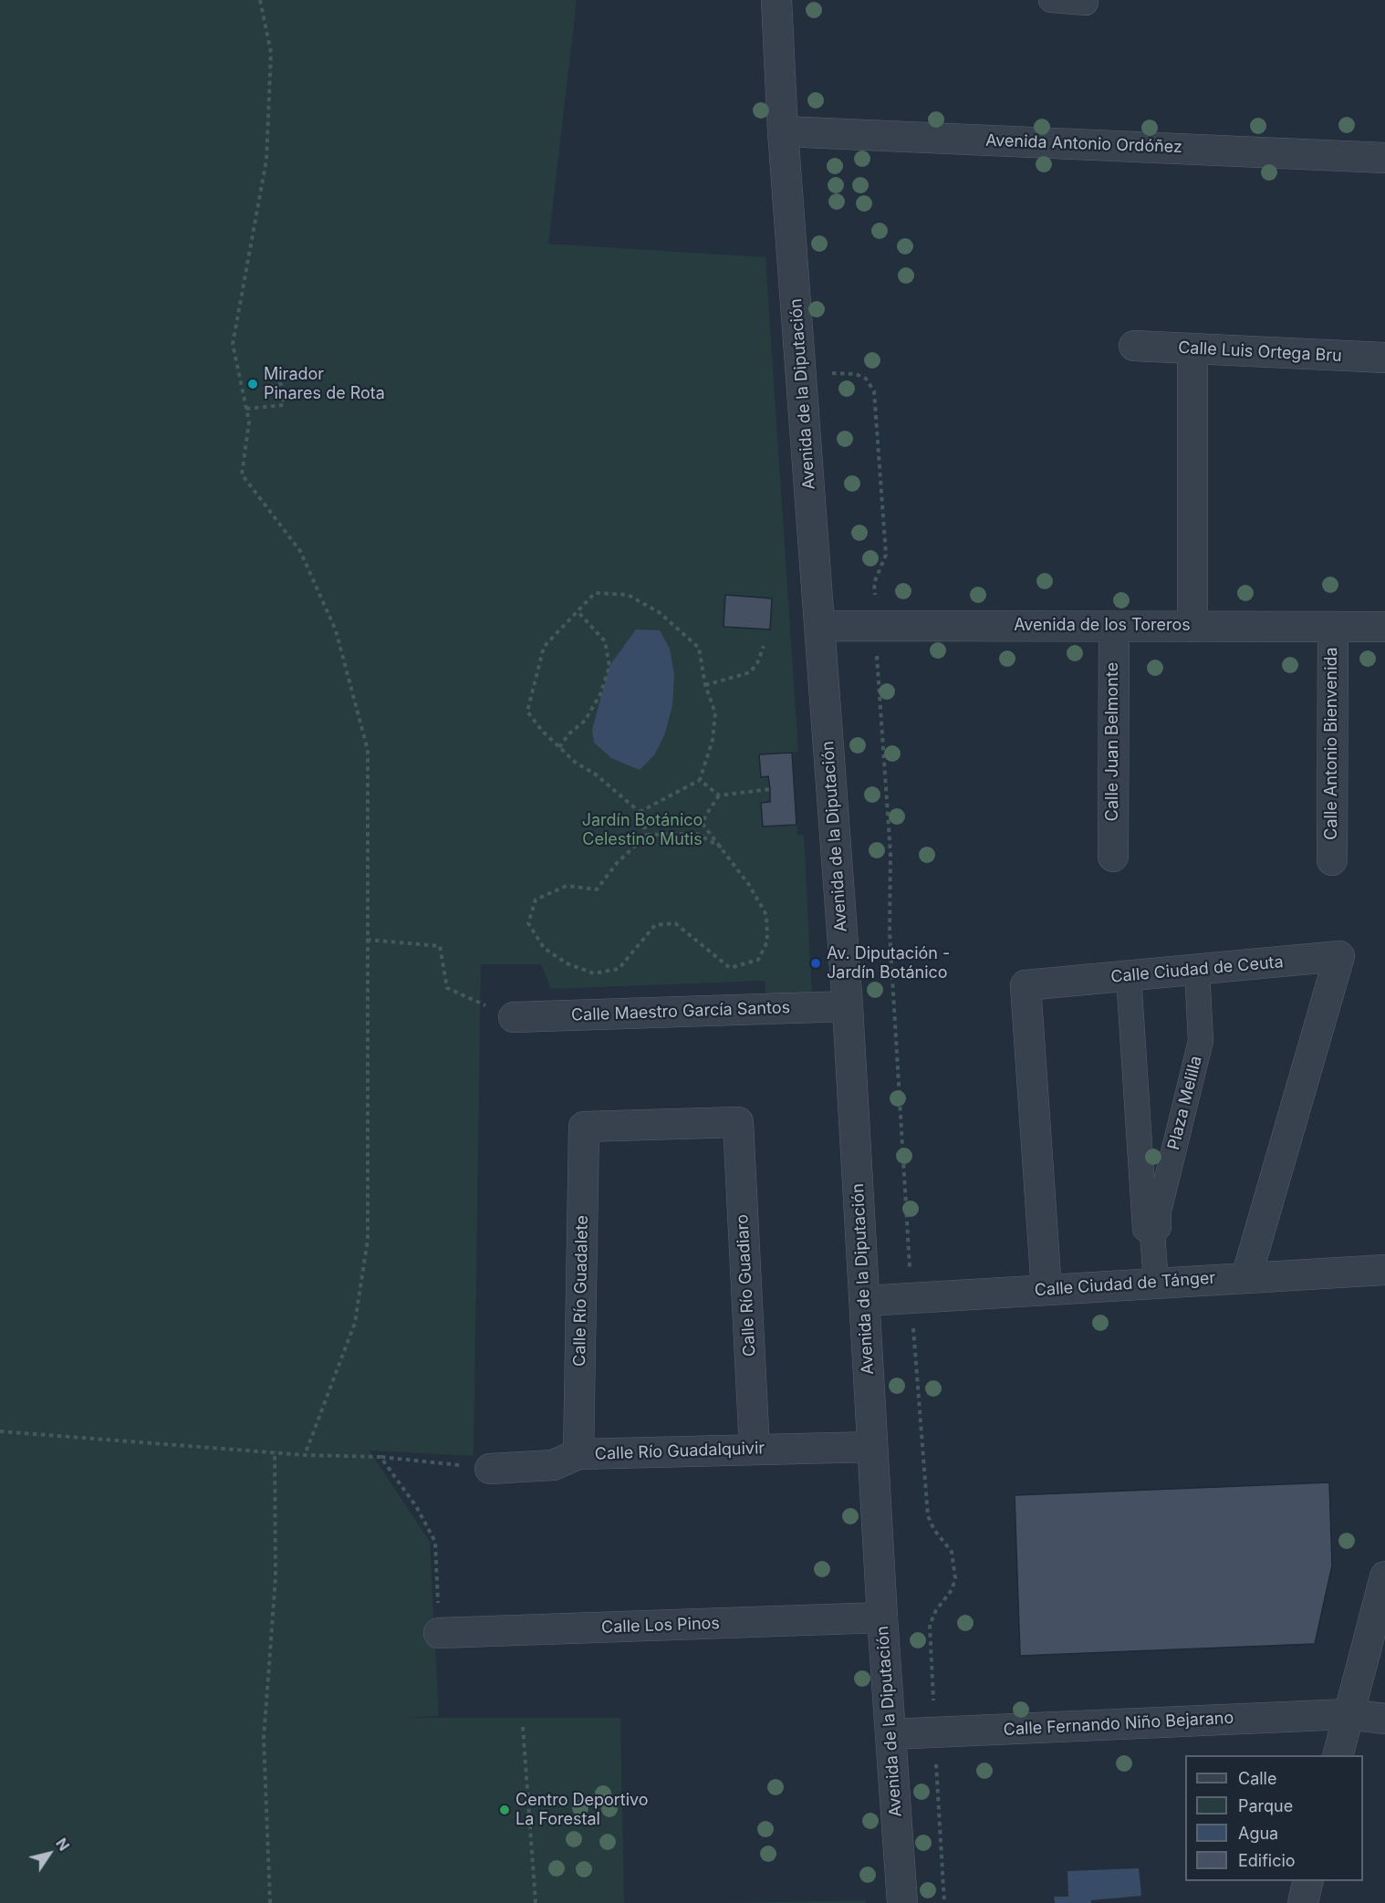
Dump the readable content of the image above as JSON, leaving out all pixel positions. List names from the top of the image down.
{
  "streets": {
    "street": [
      "Avenida Antonio Ordóñez",
      "Calle Luis Ortega Bru",
      "Avenida de la Diputación",
      "Avenida de los Toreros",
      "Calle Juan Belmonte",
      "Calle Antonio Bienvenida",
      "Calle Ciudad de Ceuta",
      "Calle Maestro García Santos",
      "Plaza Melilla",
      "Calle Ciudad de Tánger",
      "Calle Río Guadiaro",
      "Calle Río Guadalete",
      "Calle Río Guadalquivir",
      "Calle Los Pinos",
      "Calle Fernando Niño Bejarano"
    ]
  },
  "crossings": [
    ["Avenida Antonio Ordóñez", "Avenida de la Diputación"],
    ["Avenida de la Diputación", "Avenida de los Toreros"],
    ["Avenida de la Diputación", "Calle Maestro García Santos"],
    ["Avenida de la Diputación", "Calle Ciudad de Tánger"],
    ["Avenida de la Diputación", "Calle Río Guadalquivir"],
    ["Avenida de la Diputación", "Calle Los Pinos"],
    ["Avenida de la Diputación", "Calle Fernando Niño Bejarano"],
    ["Avenida de los Toreros", "Calle Juan Belmonte"],
    ["Avenida de los Toreros", "Calle Antonio Bienvenida"],
    ["Calle Ciudad de Ceuta", "Plaza Melilla"],
    ["Calle Ciudad de Ceuta", "Calle Ciudad de Tánger"],
    ["Plaza Melilla", "Calle Ciudad de Tánger"],
    ["Calle Río Guadiaro", "Calle Río Guadalete"],
    ["Calle Río Guadiaro", "Calle Río Guadalquivir"],
    ["Calle Río Guadalete", "Calle Río Guadalquivir"]
  ],
  "parks": ["Jardín Botánico Celestino Mutis"],
  "places": ["Mirador Pinares de Rota", "Av. Diputación - Jardín Botánico", "Centro Deportivo La Forestal"],
  "legend": [
    "Calle",
    "Parque",
    "Agua",
    "Edificio"
  ],
  "north": "top right"
}
